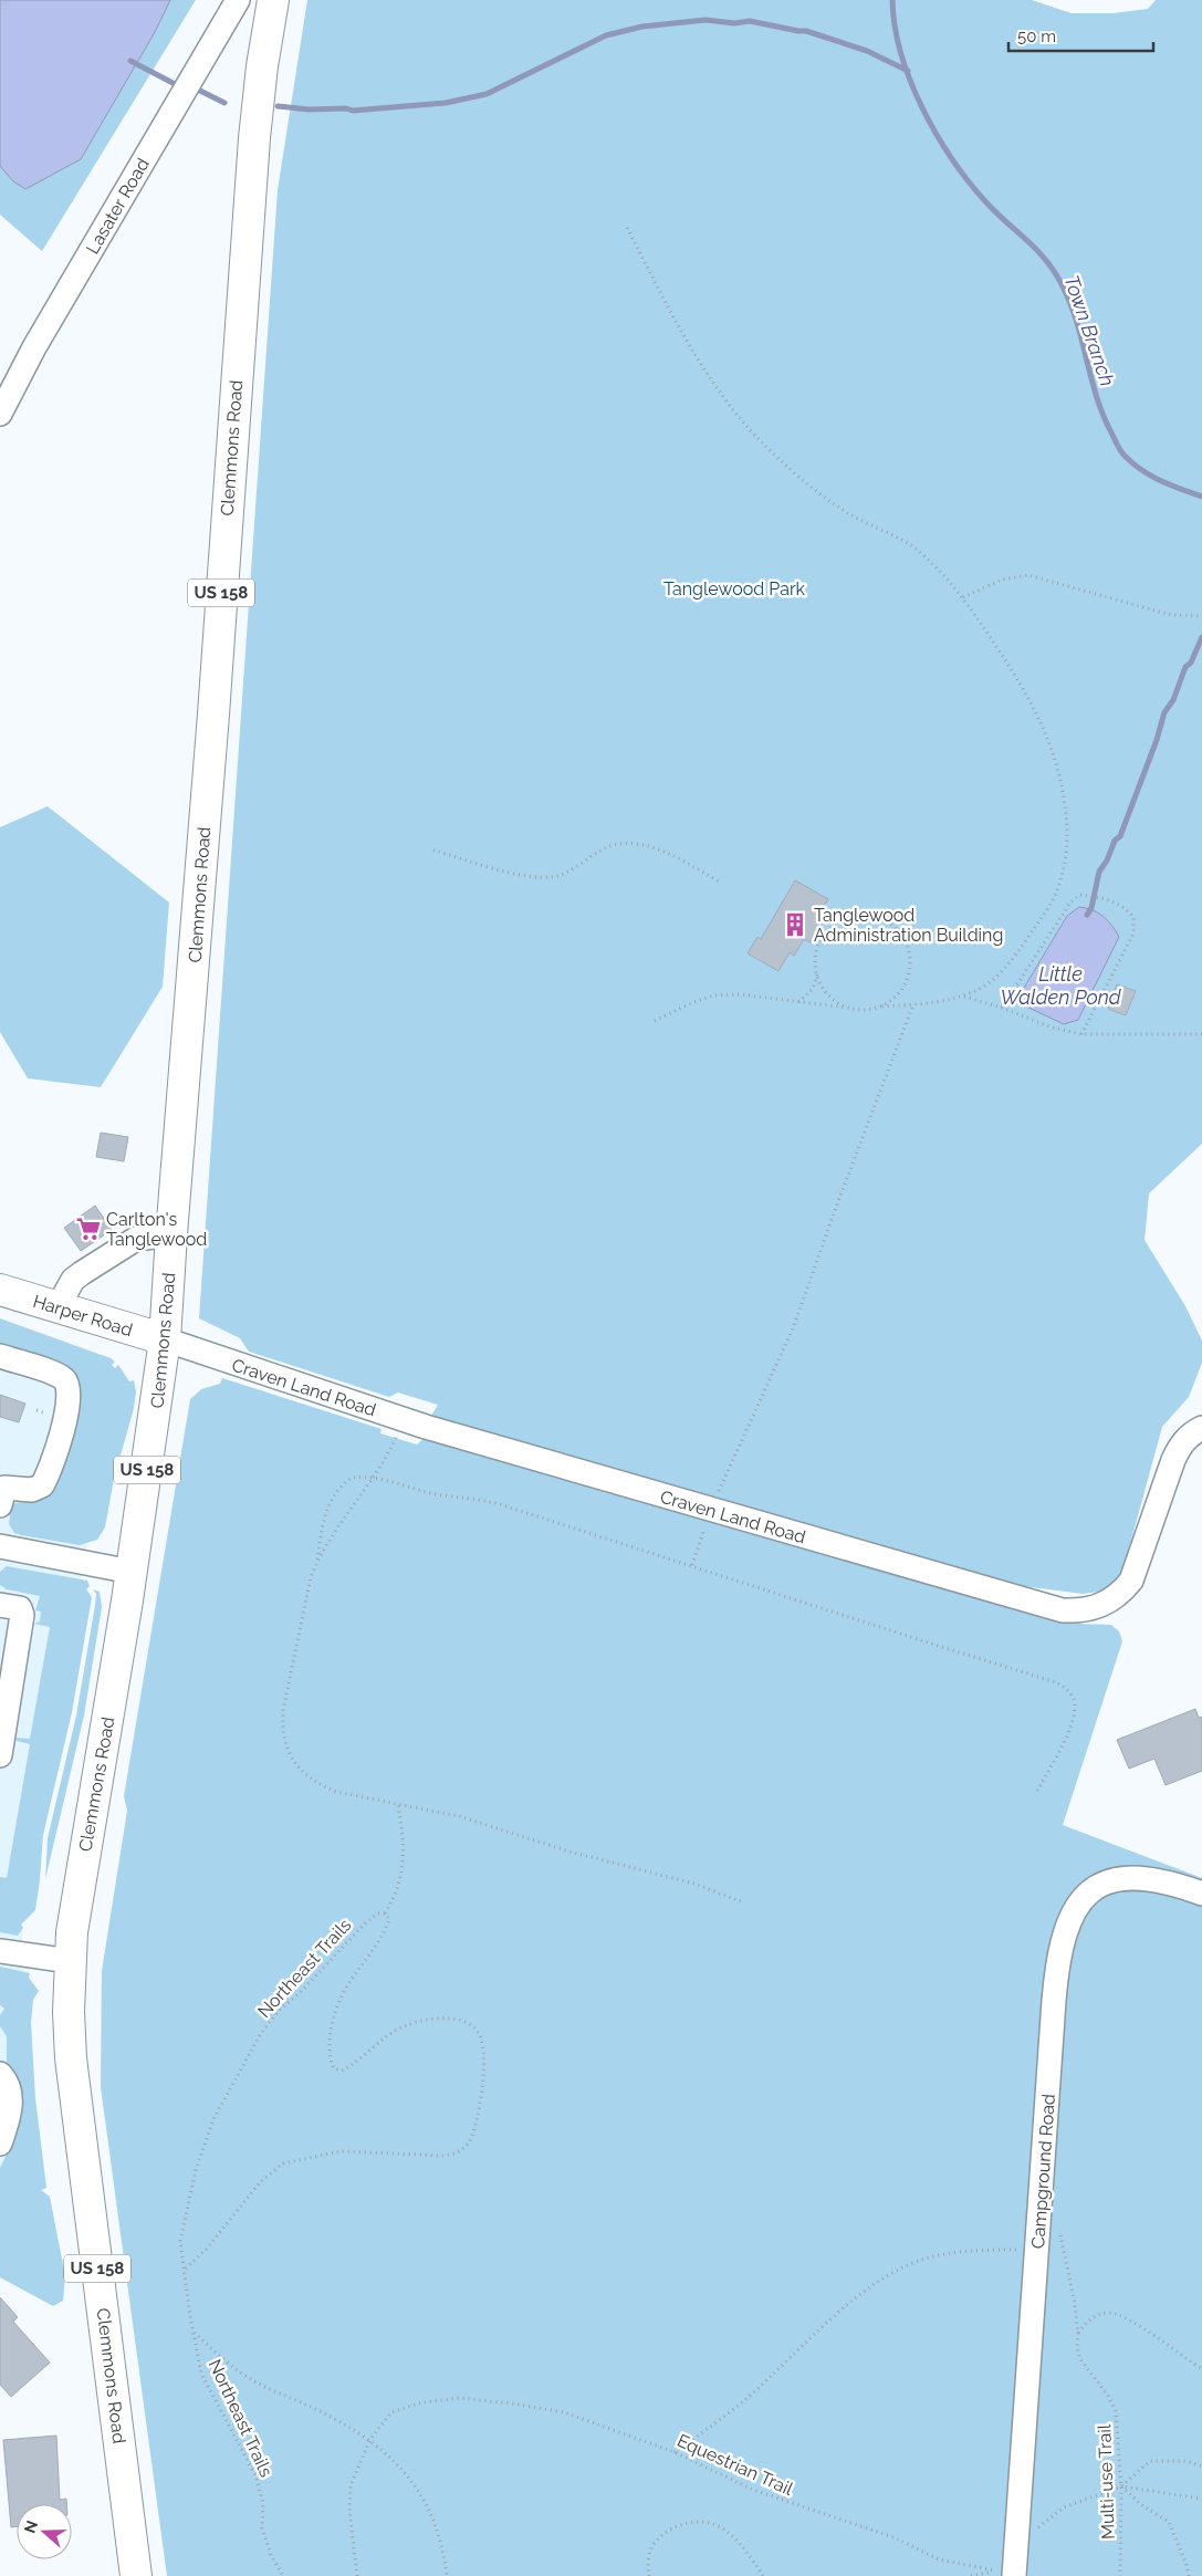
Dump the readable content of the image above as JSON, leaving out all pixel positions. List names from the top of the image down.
{
  "streets": {
    "main road": ["Clemmons Road", "US 158", "Harper Road"],
    "street": ["Lasater Road", "Craven Land Road", "Campground Road"],
    "path": ["Northeast Trails", "Equestrian Trail", "Multi-use Trail"]
  },
  "crossings": [
    ["Clemmons Road", "Harper Road"],
    ["Clemmons Road", "Craven Land Road"],
    ["Harper Road", "Craven Land Road"],
    ["Northeast Trails", "Equestrian Trail"],
    ["Campground Road", "Equestrian Trail"]
  ],
  "water": ["Town Branch", "Little Walden Pond"],
  "parks": ["Tanglewood Park"],
  "places": {
    "building": ["Tanglewood Administration Building"],
    "supermarket": ["Carlton's Tanglewood"]
  },
  "scale_bar": "50 m",
  "north": "left"
}
